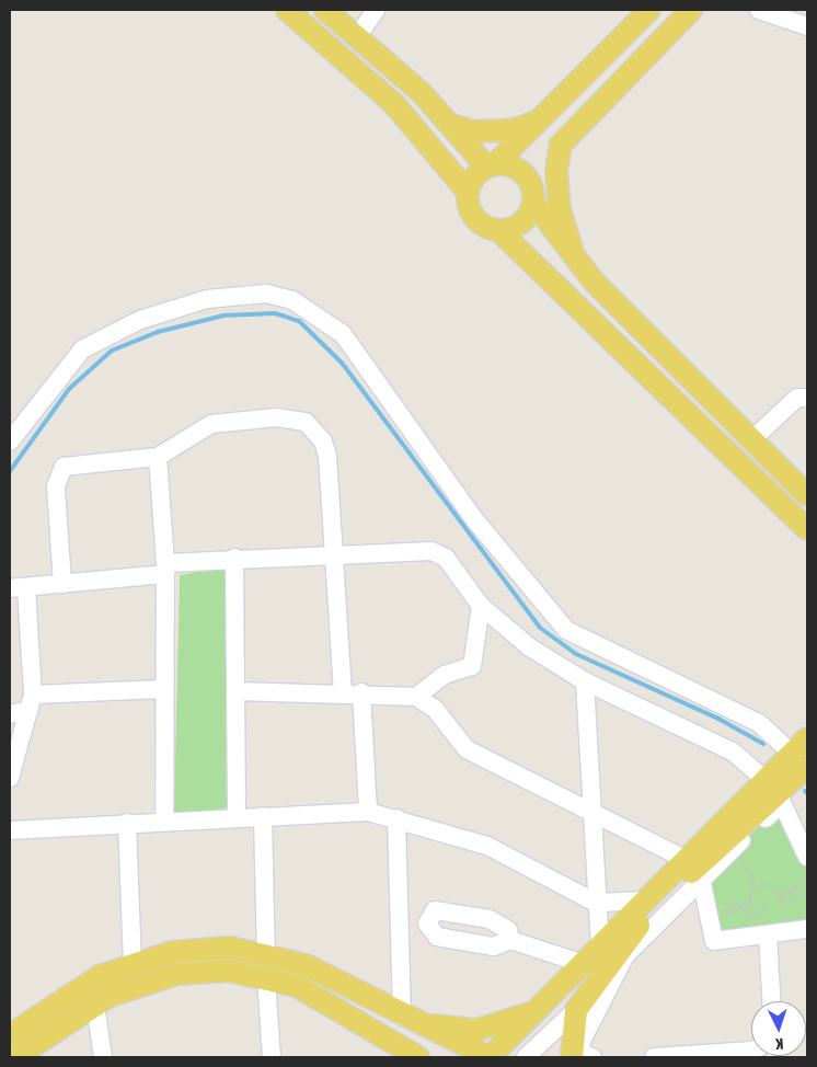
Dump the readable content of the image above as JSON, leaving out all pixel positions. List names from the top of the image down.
{
  "north": "bottom"
}
